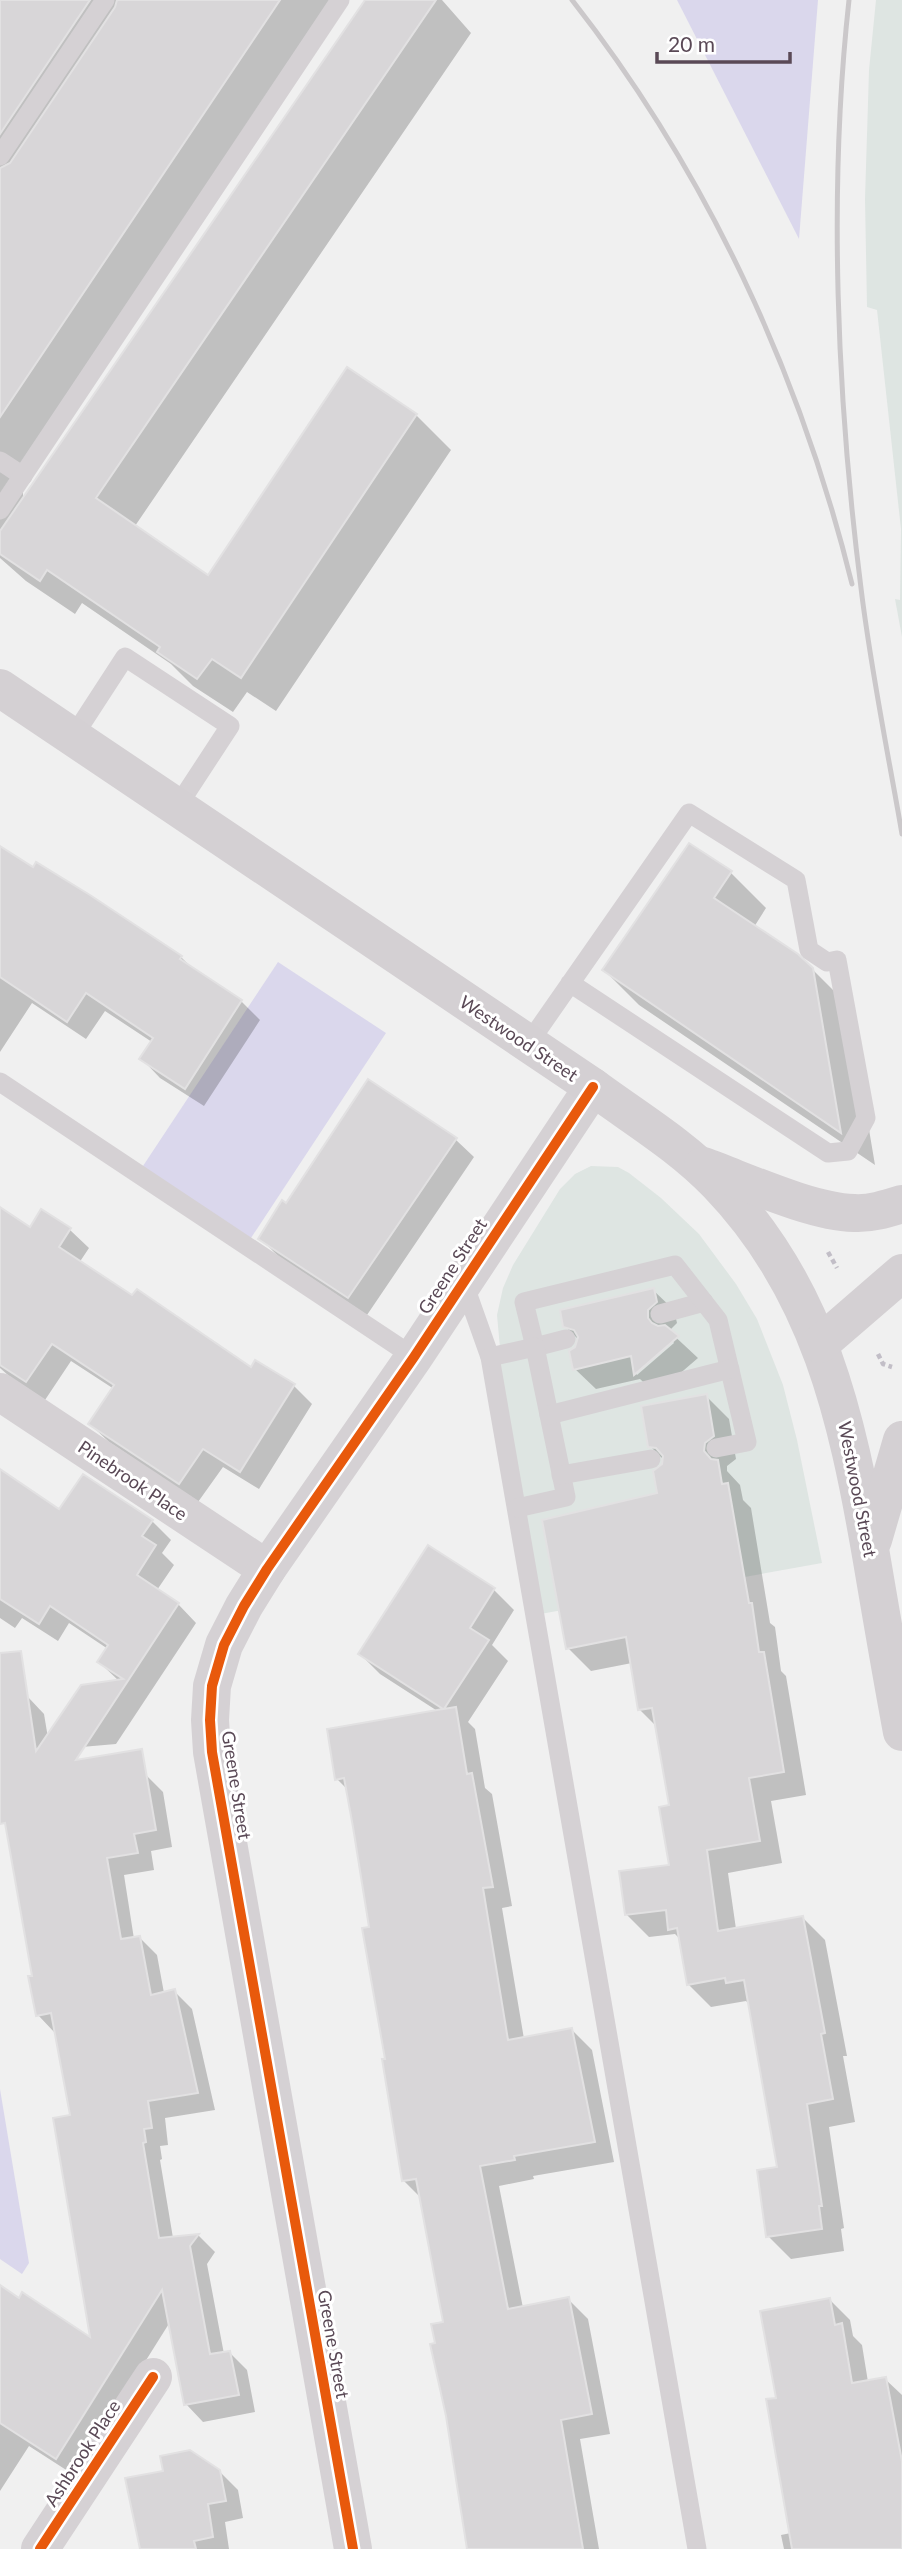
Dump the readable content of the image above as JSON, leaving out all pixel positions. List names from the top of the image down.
{
  "streets": {
    "main road": ["Westwood Street"],
    "street": ["Greene Street", "Pinebrook Place", "Ashbrook Place"]
  },
  "crossings": [
    ["Westwood Street", "Greene Street"],
    ["Greene Street", "Pinebrook Place"]
  ],
  "scale_bar": "20 m"
}
